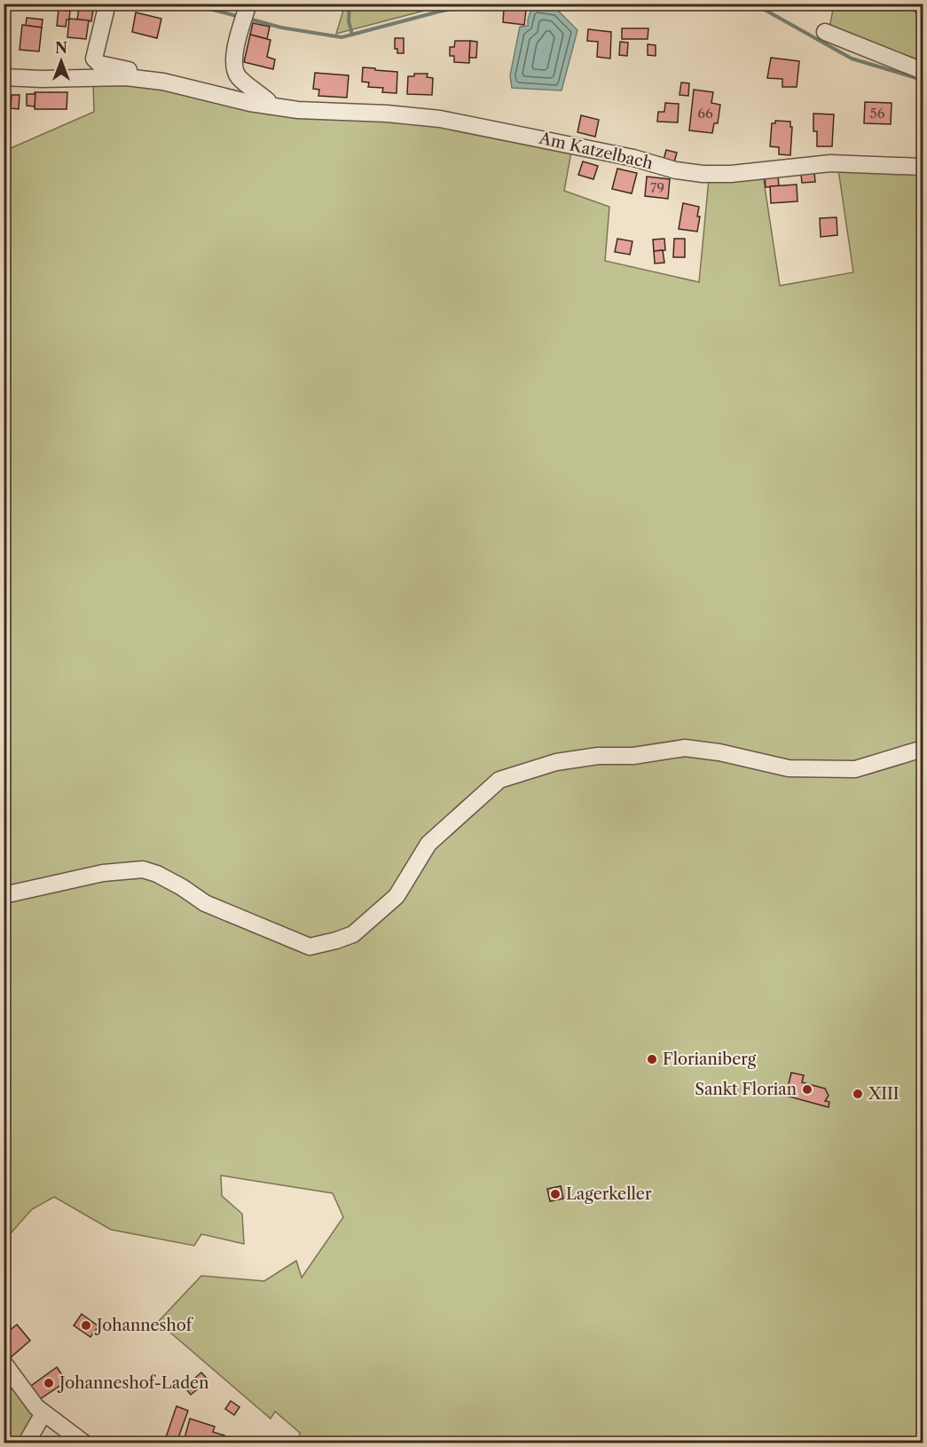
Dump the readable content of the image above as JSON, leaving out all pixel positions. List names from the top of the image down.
{
  "streets": {
    "street": ["Am Katzelbach"]
  },
  "places": [
    "Florianiberg",
    "Sankt Florian",
    "XIII",
    "Lagerkeller",
    "Johanneshof",
    "Johanneshof-Laden"
  ],
  "house_numbers": ["66", "56", "79"],
  "north": "top"
}
